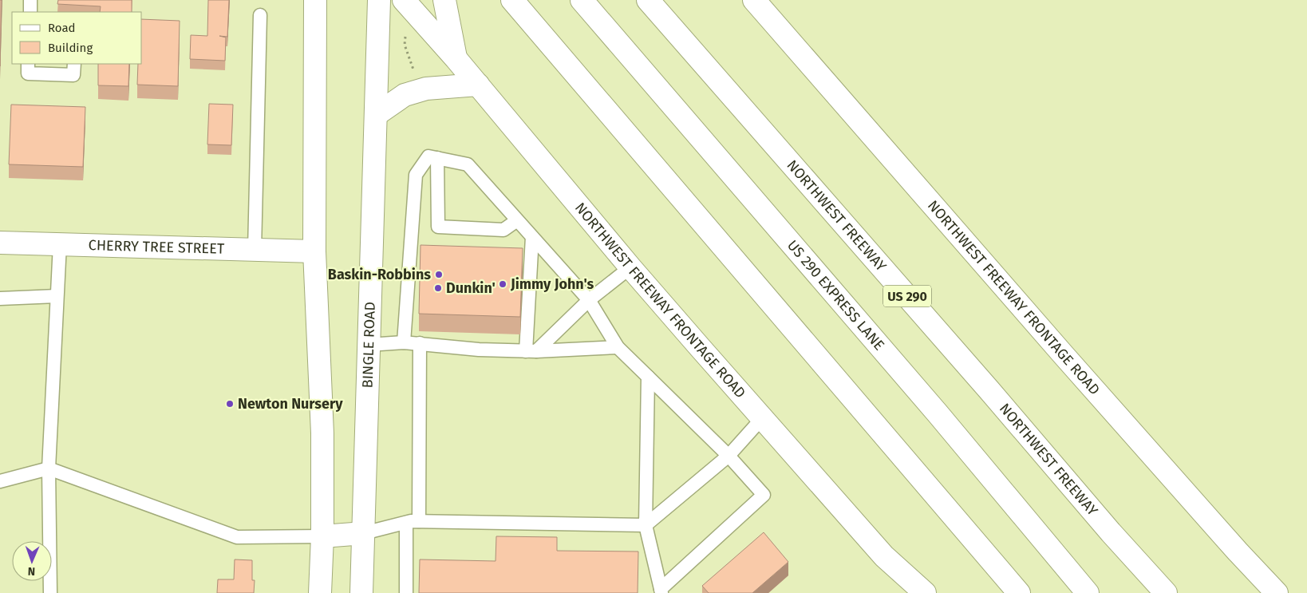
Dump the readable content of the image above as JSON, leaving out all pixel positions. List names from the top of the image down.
{
  "streets": {
    "main road": [
      "NORTHWEST FREEWAY",
      "CHERRY TREE STREET",
      "US 290 EXPRESS LANE",
      "US 290",
      "NORTHWEST FREEWAY FRONTAGE ROAD",
      "BINGLE ROAD"
    ]
  },
  "places": [
    "Baskin-Robbins",
    "Jimmy John's",
    "Dunkin'",
    "Newton Nursery"
  ],
  "legend": ["Road", "Building"],
  "north": "bottom"
}
